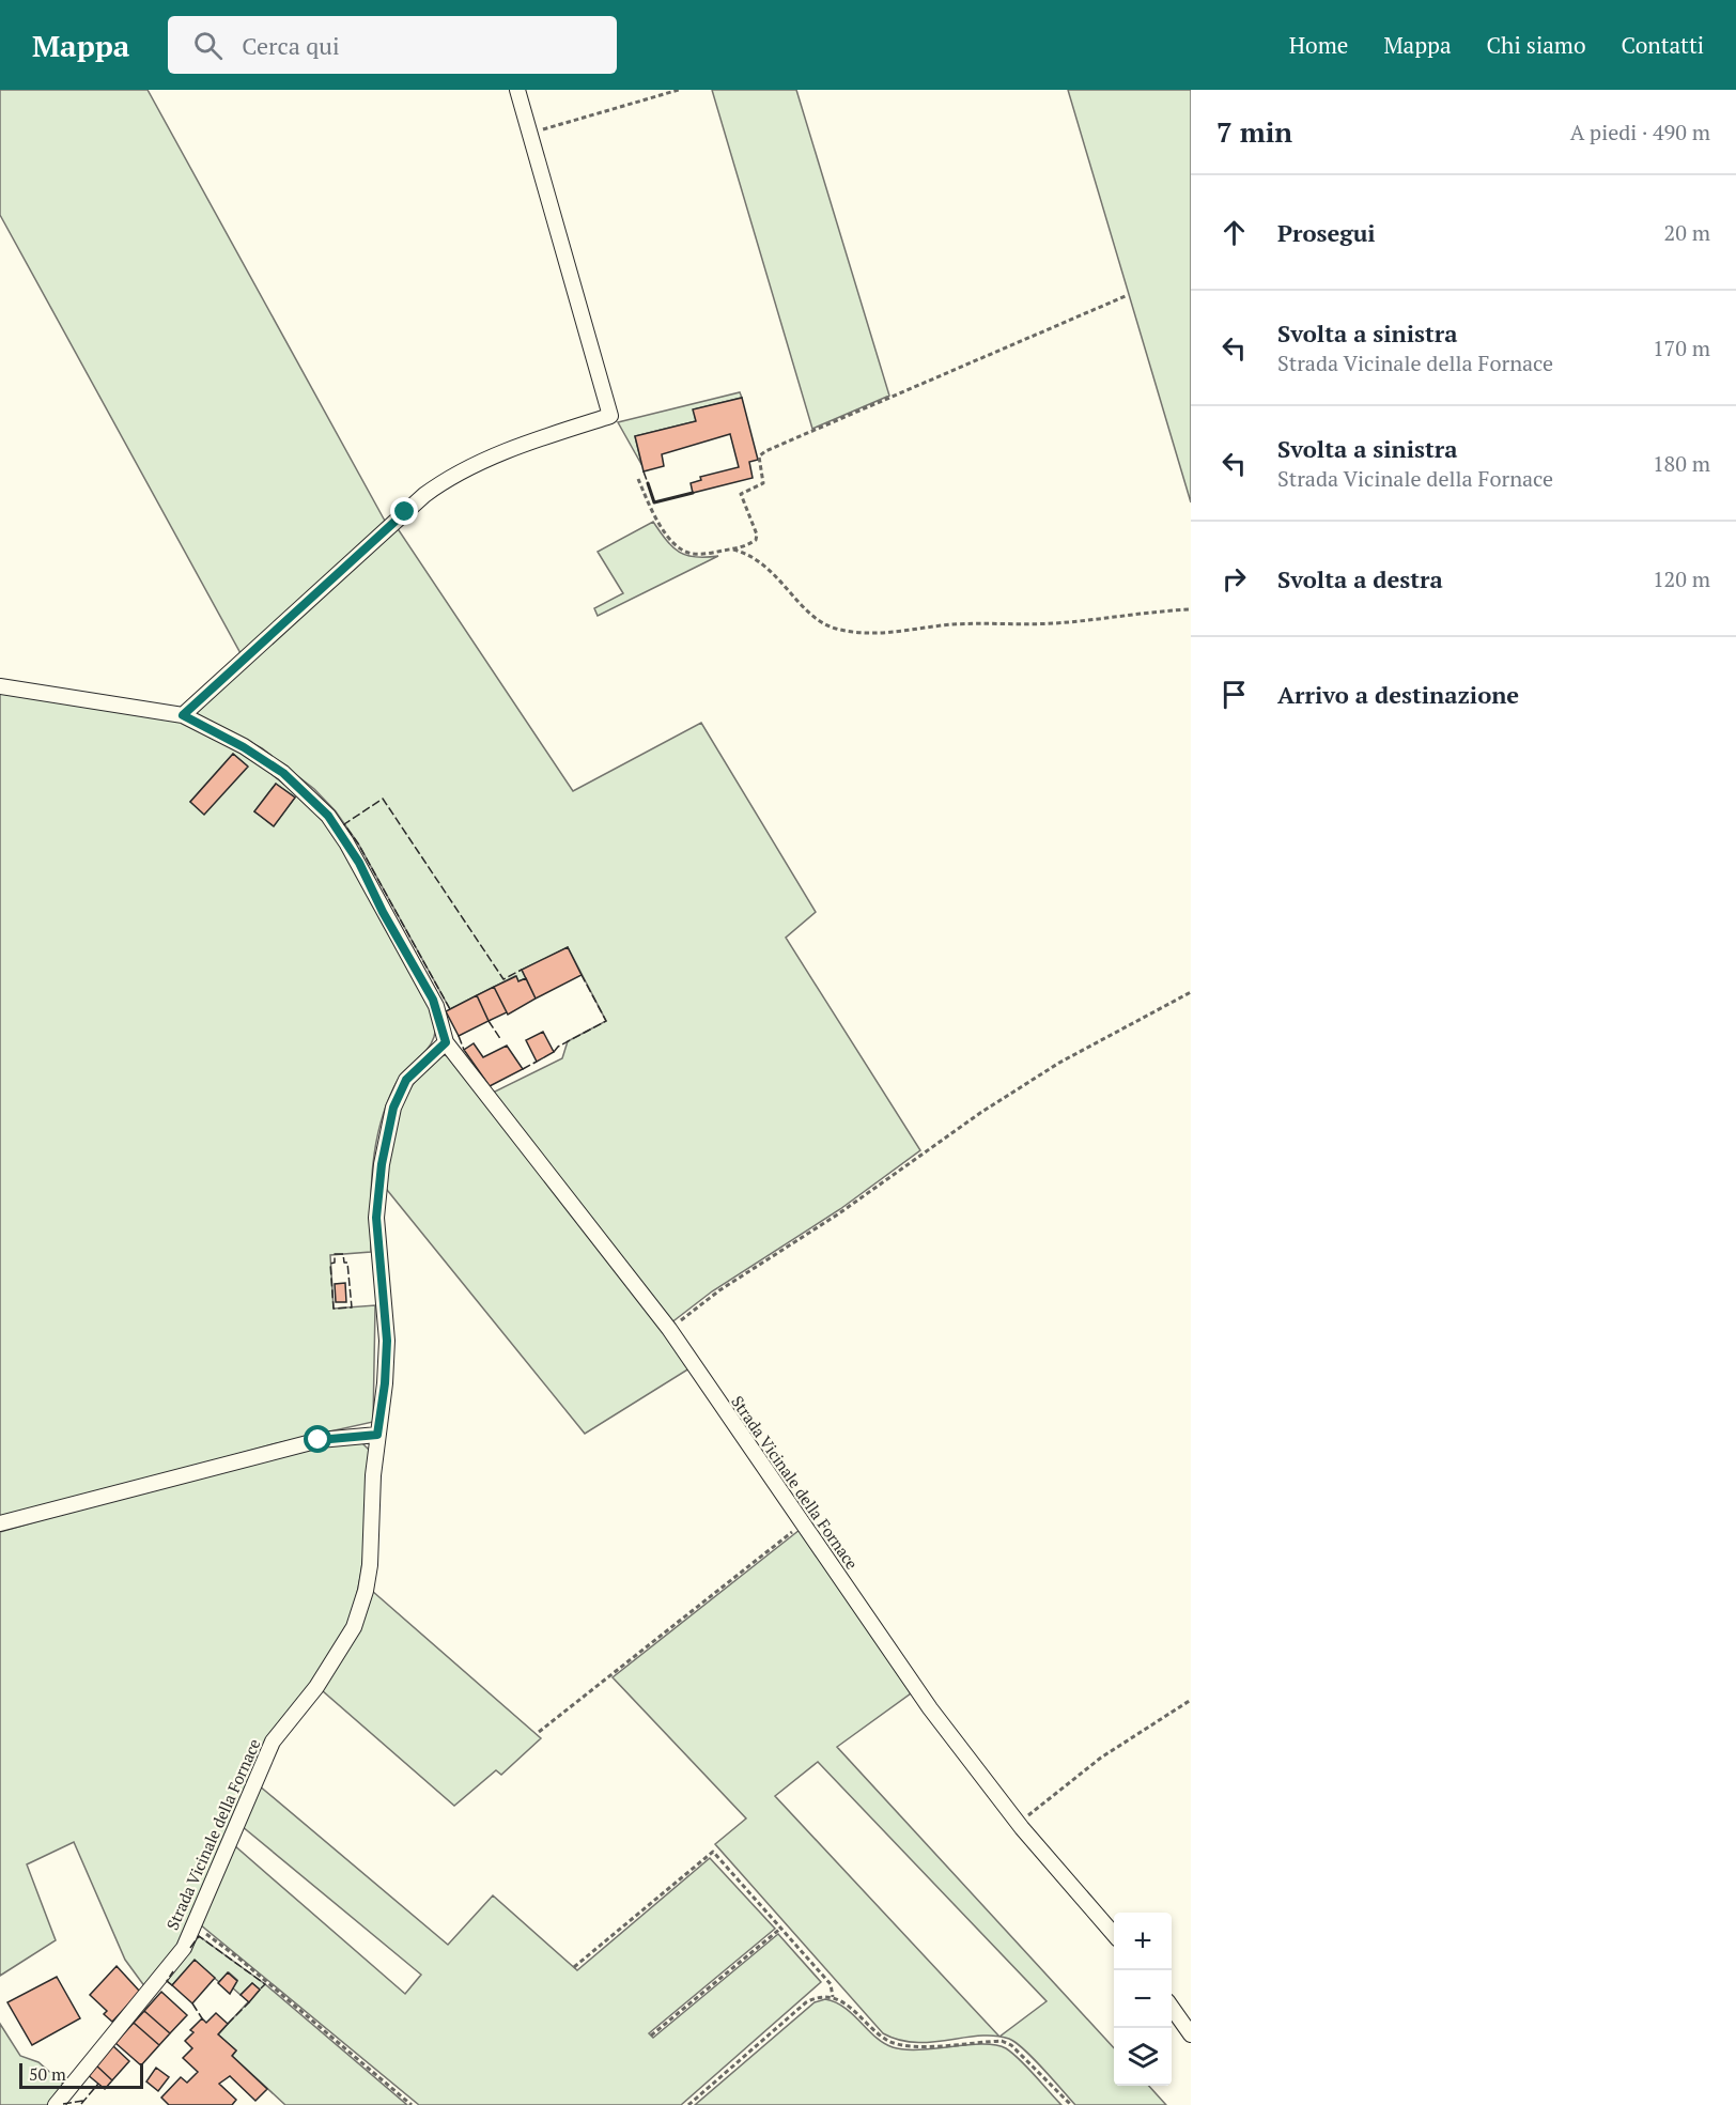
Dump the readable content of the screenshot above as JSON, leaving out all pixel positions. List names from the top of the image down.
{
  "streets": {
    "street": ["Strada Vicinale della Fornace"]
  },
  "scale_bar": "50 m",
  "page": {
    "header": "Mappa",
    "search": "Cerca qui",
    "nav": [
      "Home",
      "Mappa",
      "Chi siamo",
      "Contatti"
    ],
    "heading": ["7 min", "A piedi · 490 m"],
    "list": [
      ["Prosegui", "20 m"],
      ["Svolta a sinistra", "Strada Vicinale della Fornace", "170 m"],
      ["Svolta a sinistra", "Strada Vicinale della Fornace", "180 m"],
      ["Svolta a destra", "120 m"],
      "Arrivo a destinazione"
    ],
    "map_buttons": ["+", "−"],
    "scale": "50 m"
  }
}
